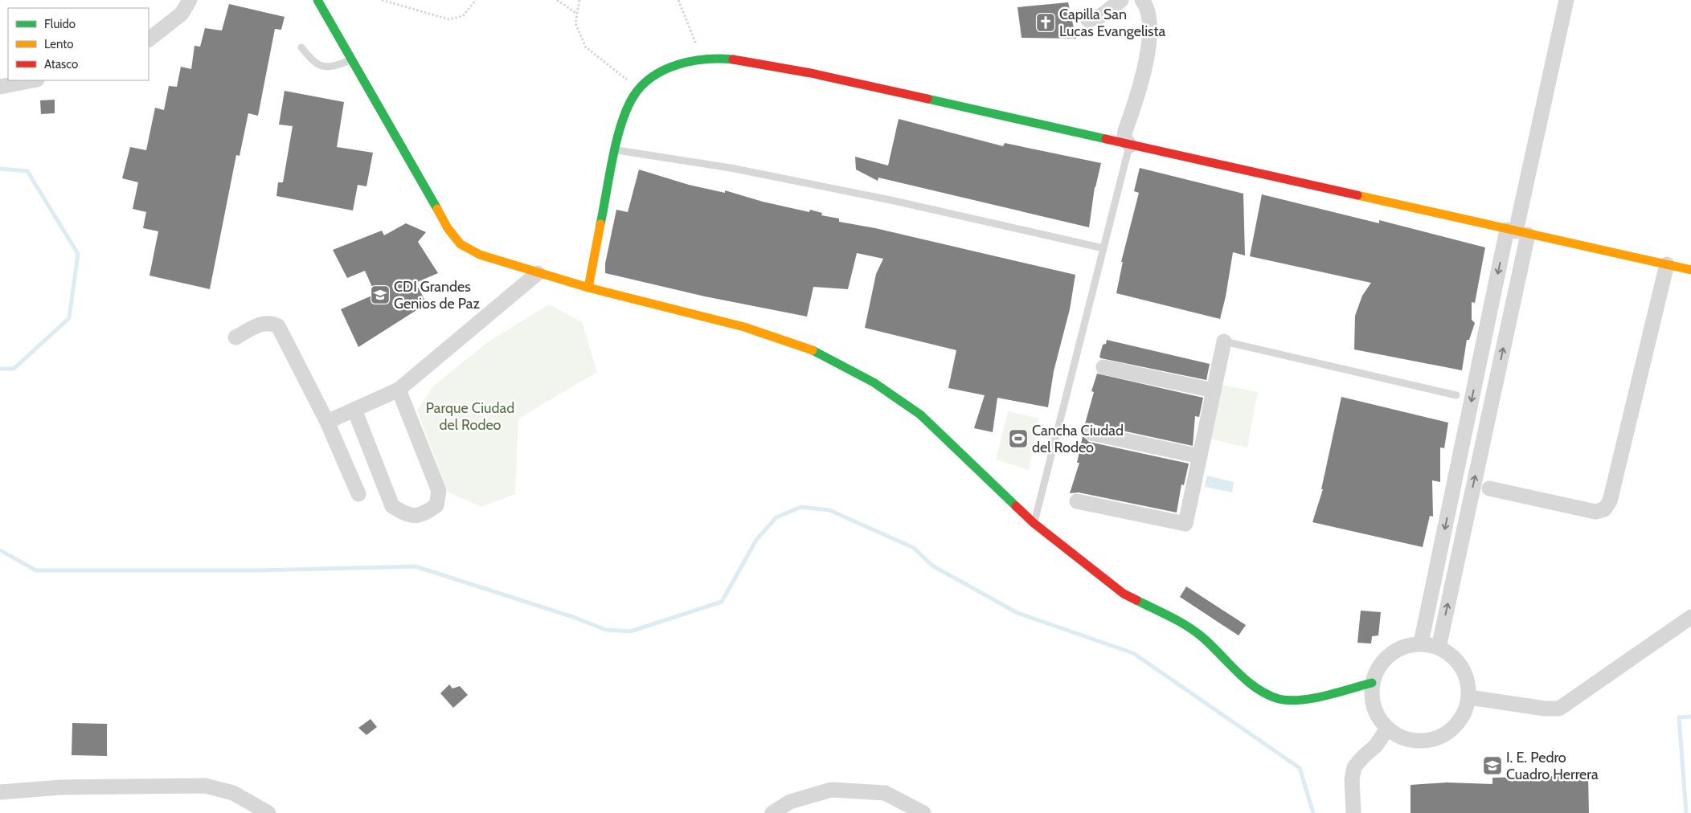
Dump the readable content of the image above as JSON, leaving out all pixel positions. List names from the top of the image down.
{
  "parks": ["Parque Ciudad del Rodeo"],
  "places": {
    "church": ["Capilla San Lucas Evangelista"],
    "school or university": ["CDI Grandes Genios de Paz", "I. E. Pedro Cuadro Herrera"],
    "sports": ["Cancha Ciudad del Rodeo"]
  },
  "legend": ["Fluido", "Lento", "Atasco"]
}
